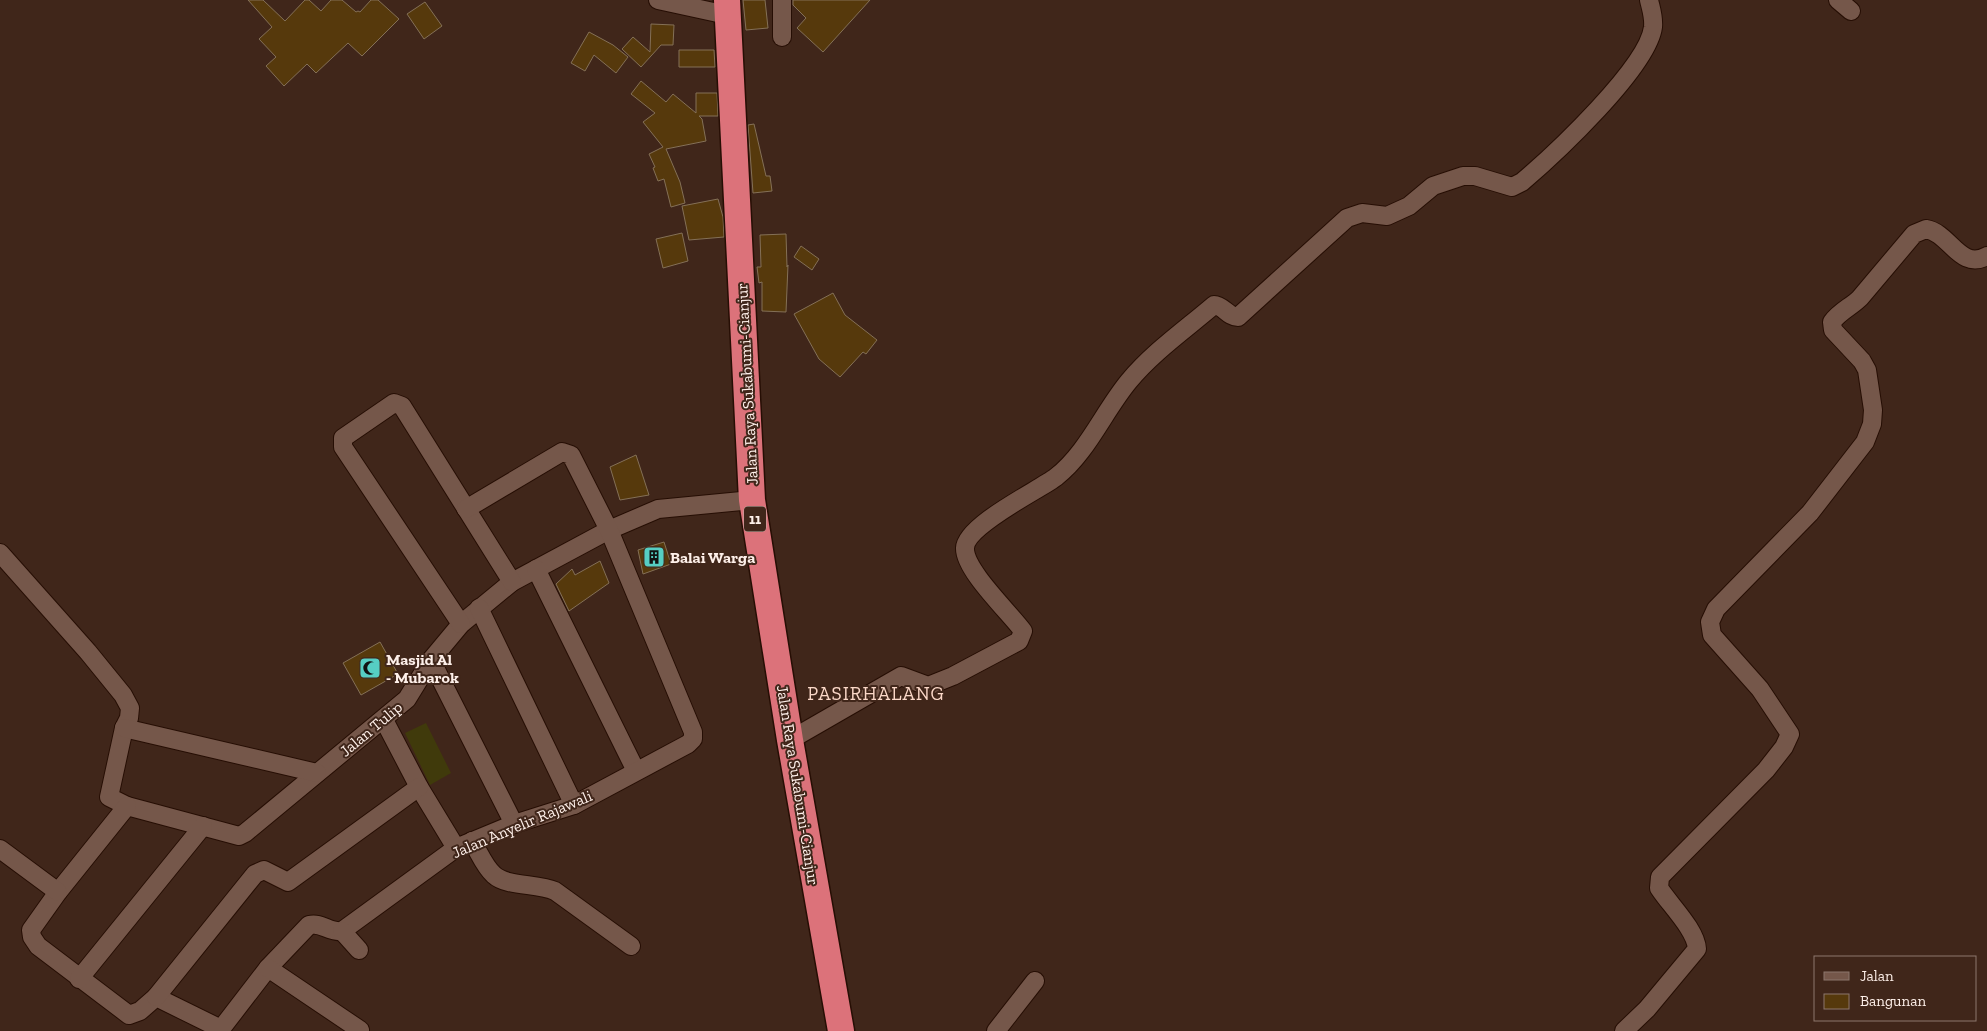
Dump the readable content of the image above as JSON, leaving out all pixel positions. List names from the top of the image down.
{
  "streets": {
    "highway": ["Jalan Raya Sukabumi-Cianjur", "11"],
    "street": ["Jalan Tulip", "Jalan Anyelir Rajawali"]
  },
  "crossings": [
    ["Jalan Raya Sukabumi-Cianjur", "Jalan Tulip"],
    ["Jalan Tulip", "Jalan Anyelir Rajawali"]
  ],
  "districts": ["PASIRHALANG"],
  "places": {
    "building": ["Balai Warga"],
    "mosque": ["Masjid Al - Mubarok"]
  },
  "legend": ["Jalan", "Bangunan"]
}
